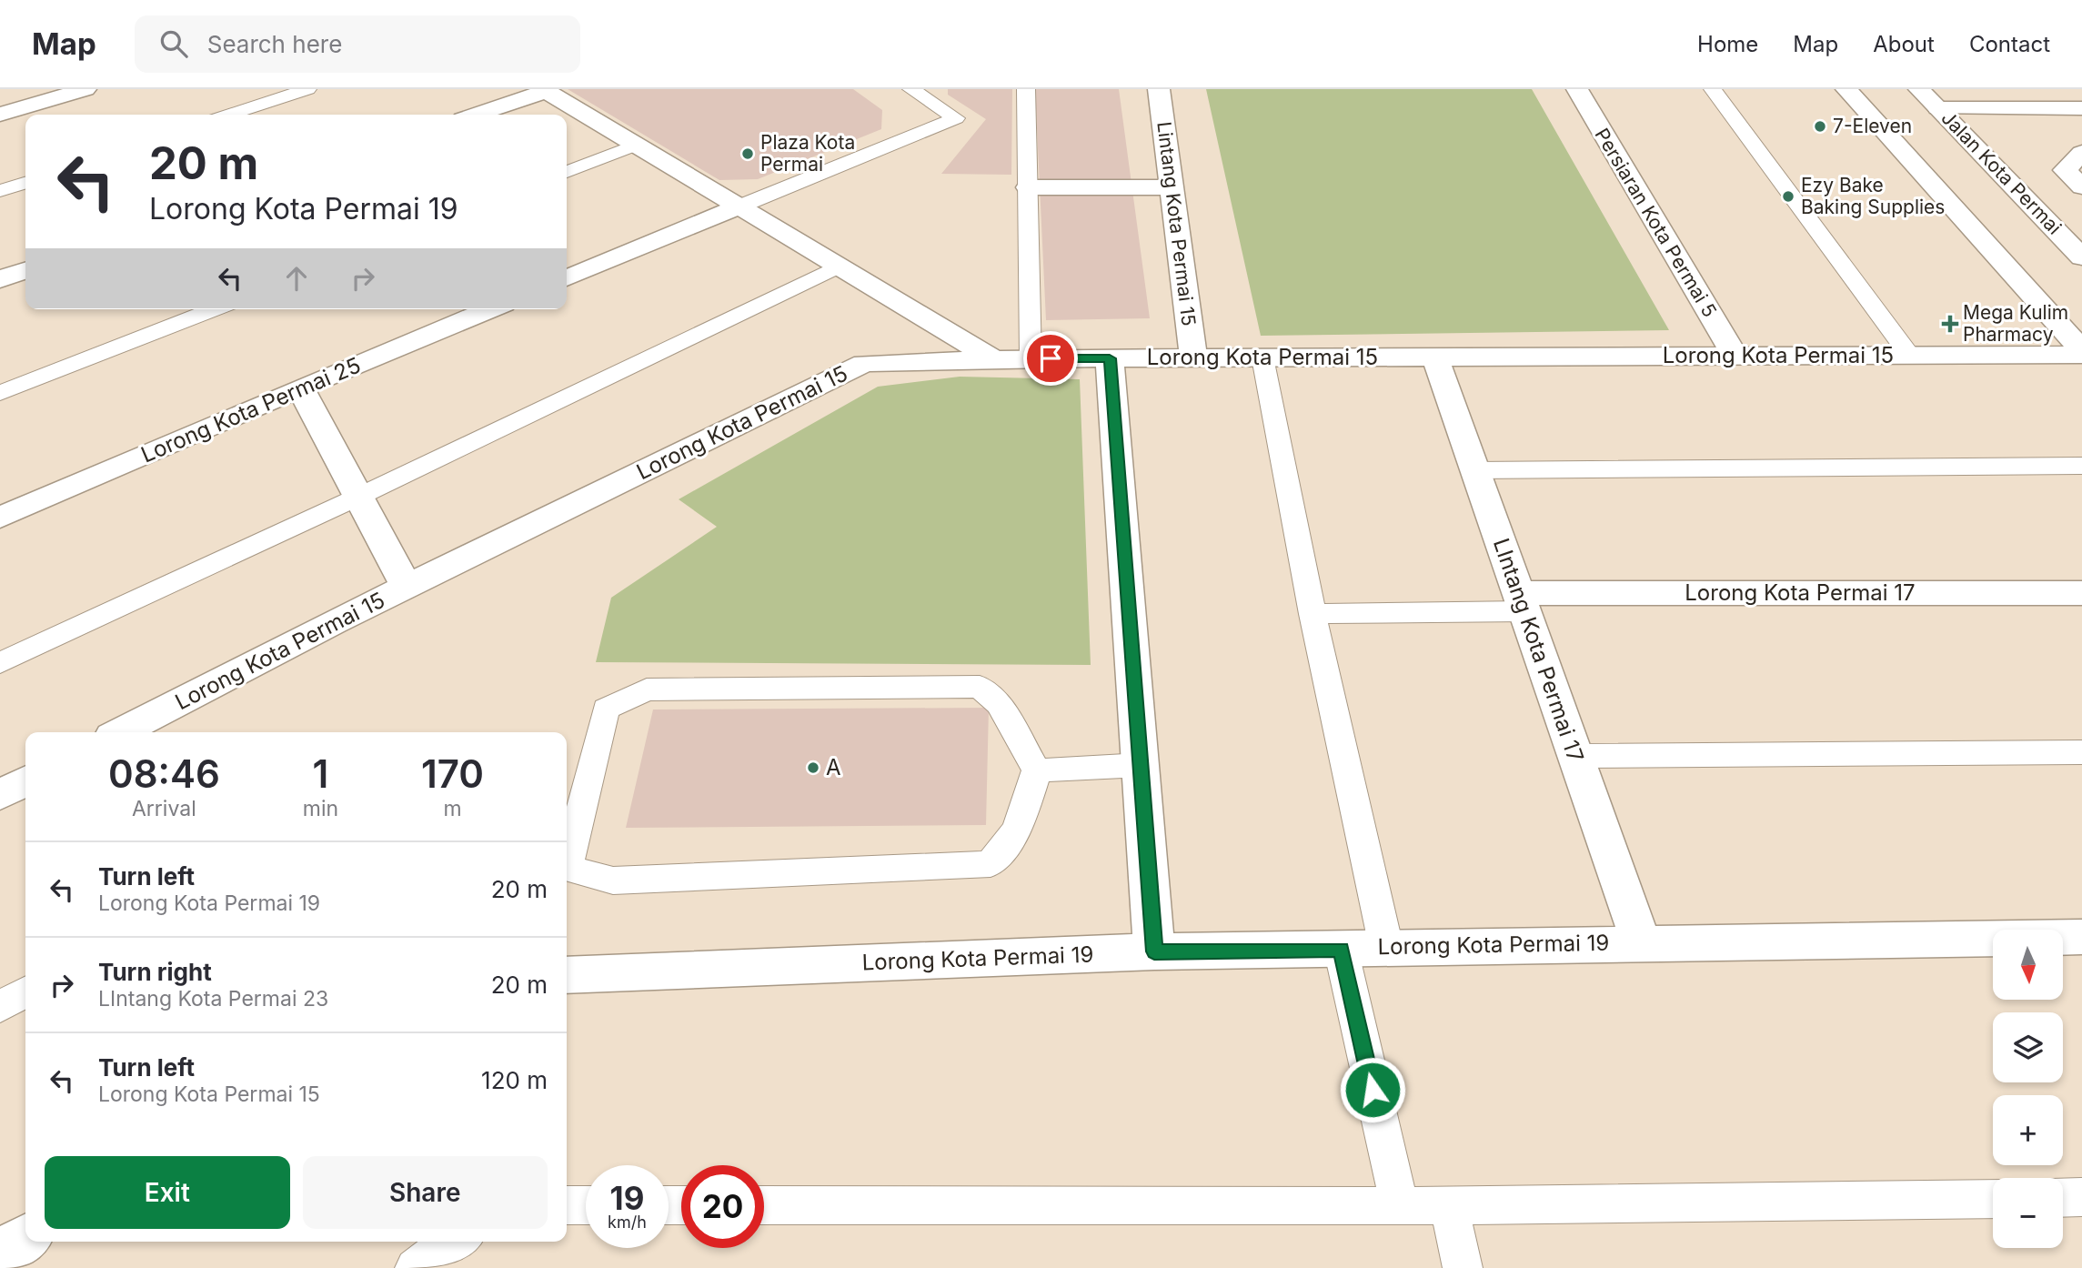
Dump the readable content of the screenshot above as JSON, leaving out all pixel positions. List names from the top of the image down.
{
  "streets": {
    "street": [
      "Jalan Kota Permai",
      "Persiaran Kota Permai 5",
      "Lintang Kota Permai 15",
      "Lorong Kota Permai 15",
      "Lorong Kota Permai 25",
      "Lorong Kota Permai 17",
      "LIntang Kota Permai 17",
      "Lorong Kota Permai 19"
    ]
  },
  "crossings": [
    ["Persiaran Kota Permai 5", "Lorong Kota Permai 15"],
    ["Lintang Kota Permai 15", "Lorong Kota Permai 15"],
    ["Lorong Kota Permai 15", "LIntang Kota Permai 17"],
    ["Lorong Kota Permai 17", "LIntang Kota Permai 17"],
    ["LIntang Kota Permai 17", "Lorong Kota Permai 19"]
  ],
  "places": {
    "other": [
      "7-Eleven",
      "Plaza Kota Permai",
      "Ezy Bake Baking Supplies",
      "A"
    ],
    "health": ["Mega Kulim Pharmacy"]
  },
  "north": "bottom",
  "page": {
    "header": "Map",
    "search": "Search here",
    "nav": [
      "Home",
      "Map",
      "About",
      "Contact"
    ],
    "turn": ["20 m", "Lorong Kota Permai 19"],
    "eta": [
      "08:46",
      "Arrival",
      "1",
      "min",
      "170",
      "m"
    ],
    "list": [
      {
        "name": "Turn left",
        "note": "Lorong Kota Permai 19",
        "value": "20 m"
      },
      {
        "name": "Turn right",
        "note": "LIntang Kota Permai 23",
        "value": "20 m"
      },
      {
        "name": "Turn left",
        "note": "Lorong Kota Permai 15",
        "value": "120 m"
      }
    ],
    "map_buttons": ["+", "−"],
    "buttons": ["Exit", "Share"],
    "speed": "19 km/h",
    "limit": "20"
  }
}
